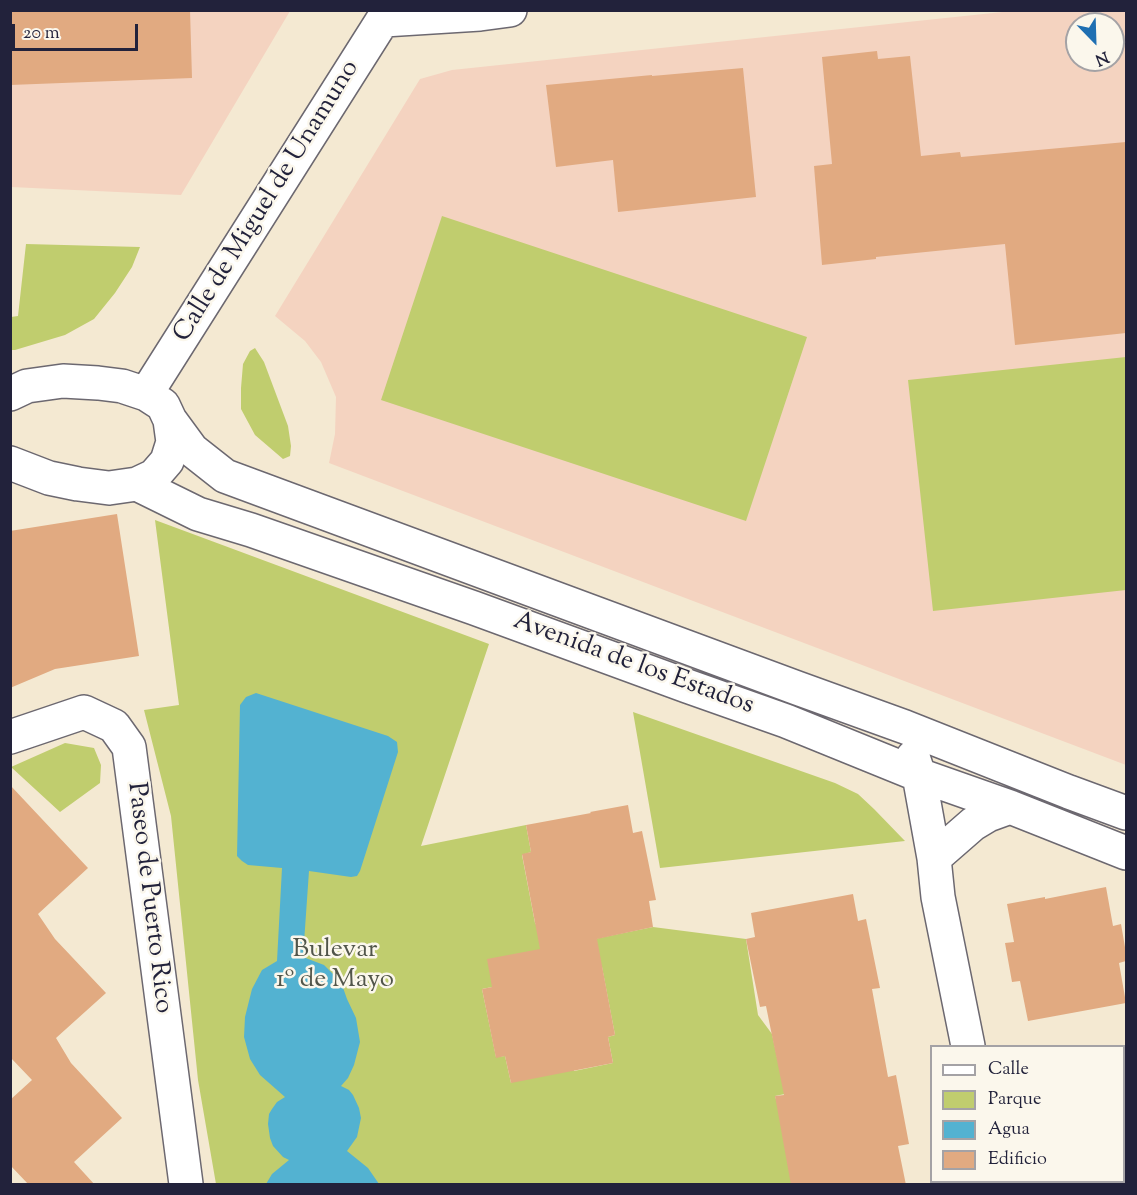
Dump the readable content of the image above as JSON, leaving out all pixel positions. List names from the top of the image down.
{
  "streets": {
    "street": ["Calle de Miguel de Unamuno", "Avenida de los Estados", "Paseo de Puerto Rico"]
  },
  "crossings": [
    ["Calle de Miguel de Unamuno", "Avenida de los Estados"]
  ],
  "parks": ["Bulevar 1º de Mayo"],
  "legend": [
    "Calle",
    "Parque",
    "Agua",
    "Edificio"
  ],
  "scale_bar": "20 m",
  "north": "bottom right"
}
